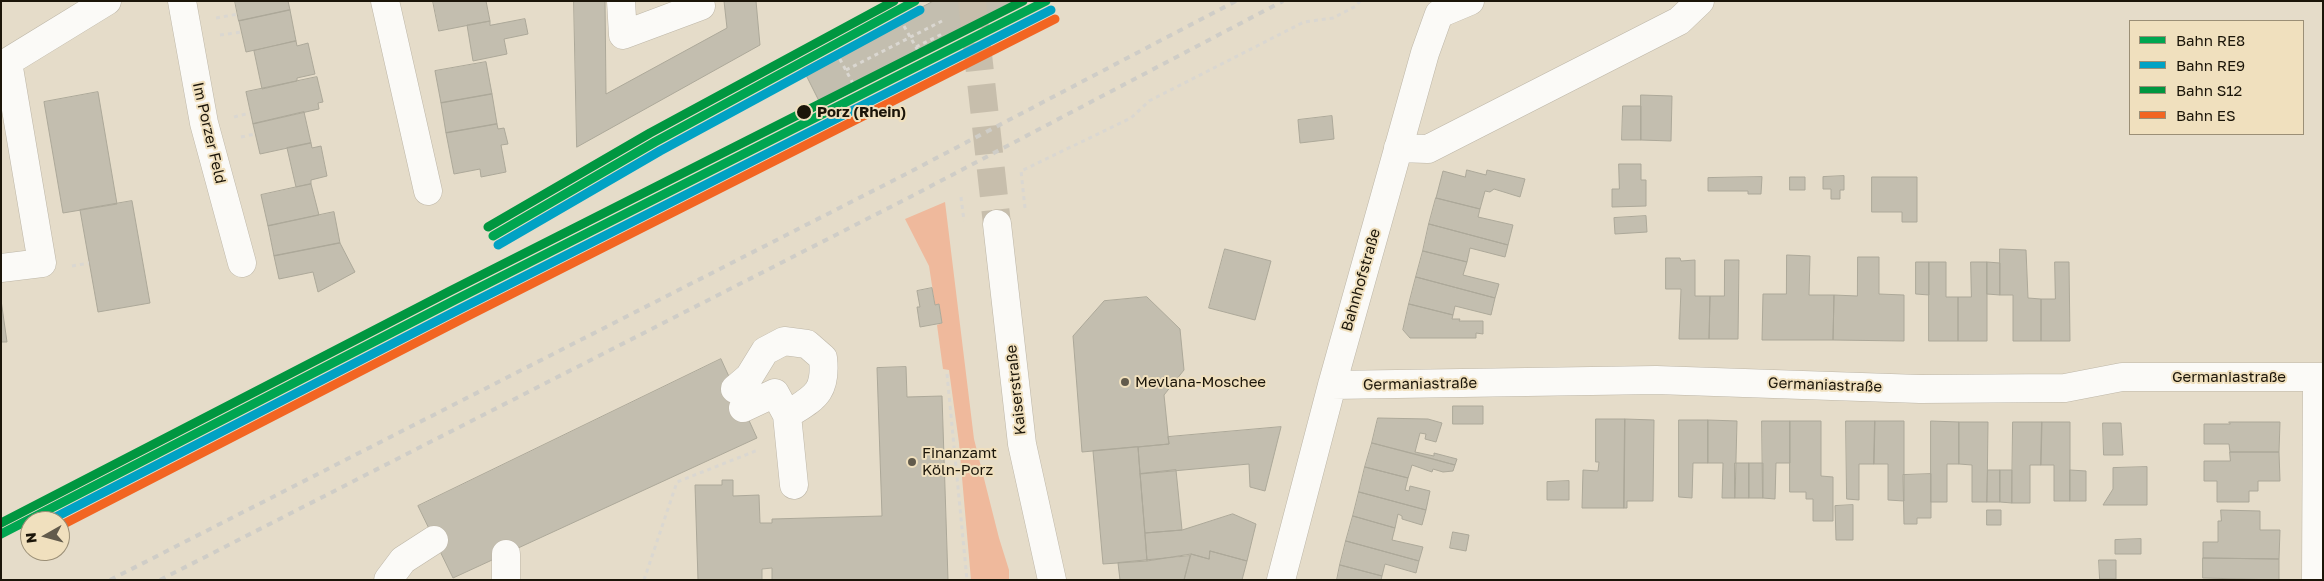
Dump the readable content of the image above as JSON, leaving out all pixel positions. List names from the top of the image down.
{
  "streets": {
    "street": [
      "Im Porzer Feld",
      "Bahnhofstraße",
      "Germaniastraße",
      "Kaiserstraße"
    ]
  },
  "crossings": [
    ["Bahnhofstraße", "Germaniastraße"]
  ],
  "places": ["Porz (Rhein)", "Mevlana-Moschee", "Finanzamt Köln-Porz"],
  "lines": [
    "rail line RE8",
    "rail line S12",
    "rail line RE9",
    "rail line ES"
  ],
  "legend": [
    "Bahn RE8",
    "Bahn RE9",
    "Bahn S12",
    "Bahn ES"
  ],
  "north": "left"
}
